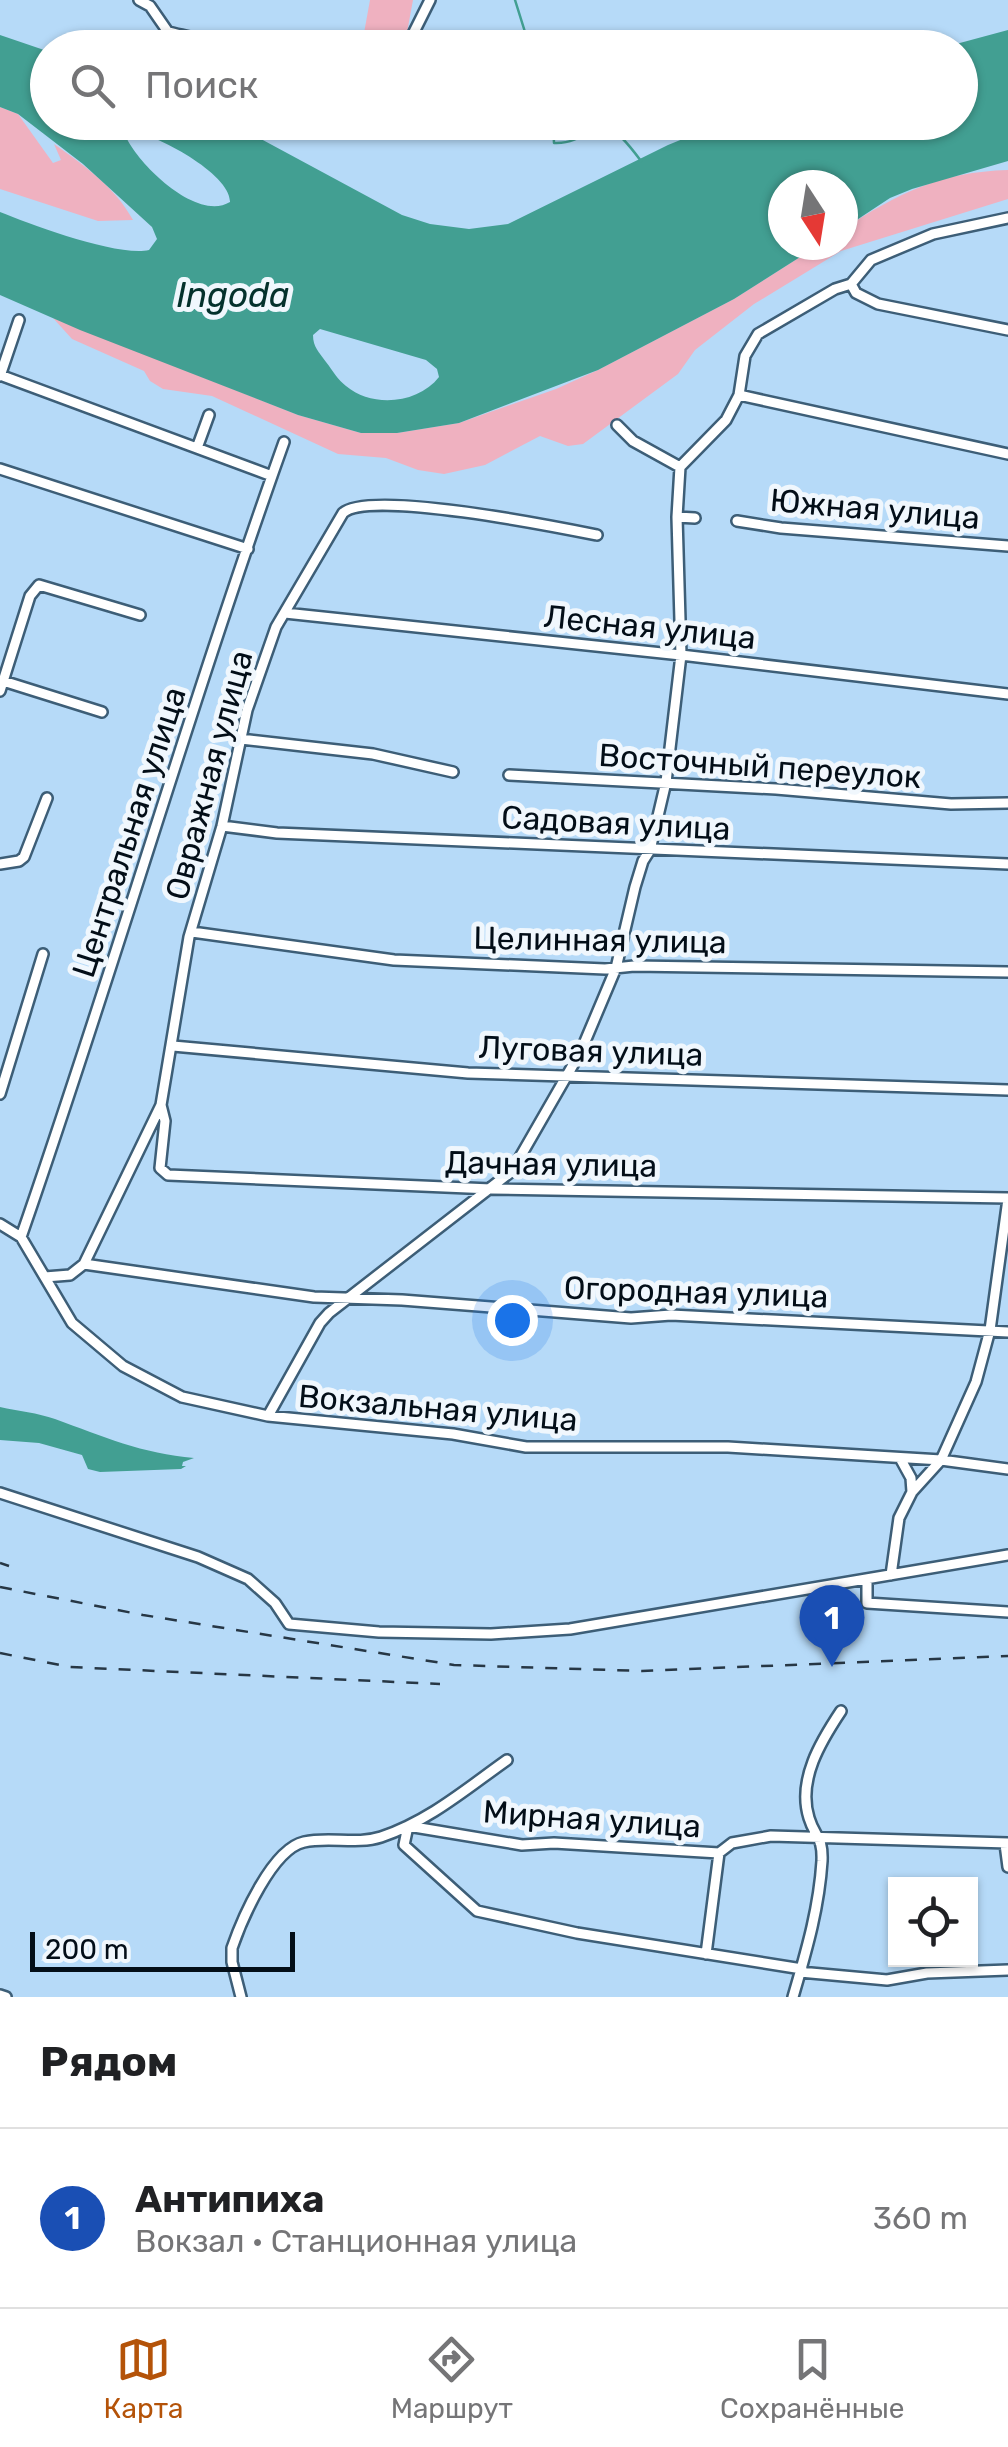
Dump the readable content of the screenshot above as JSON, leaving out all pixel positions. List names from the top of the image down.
{
  "streets": {
    "street": [
      "Южная улица",
      "Лесная улица",
      "Восточный переулок",
      "Овражная улица",
      "Садовая улица",
      "Центральная улица",
      "Целинная улица",
      "Луговая улица",
      "Дачная улица",
      "Огородная улица",
      "Вокзальная улица",
      "Мирная улица"
    ]
  },
  "crossings": [
    ["Лесная улица", "Овражная улица"],
    ["Овражная улица", "Садовая улица"],
    ["Овражная улица", "Целинная улица"],
    ["Овражная улица", "Луговая улица"],
    ["Овражная улица", "Дачная улица"],
    ["Овражная улица", "Огородная улица"],
    ["Центральная улица", "Вокзальная улица"]
  ],
  "water": ["Ingoda"],
  "scale_bar": "200 m",
  "north": "bottom",
  "page": {
    "search": "Поиск",
    "pins": "1",
    "scale": "200 m",
    "heading": "Рядом",
    "list": [
      {
        "mark": "1",
        "name": "Антипиха",
        "note": "Вокзал · Станционная улица",
        "value": "360 m"
      }
    ],
    "nav": ["Карта", "Маршрут", "Сохранённые"]
  }
}
